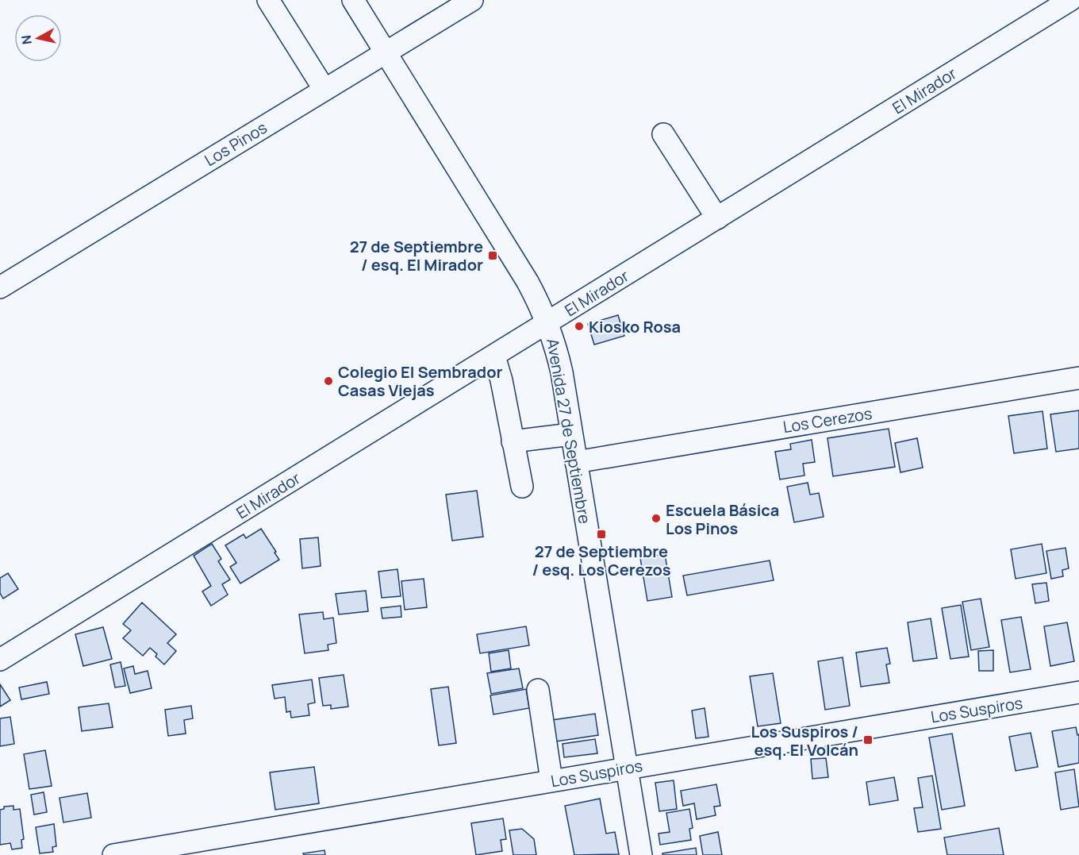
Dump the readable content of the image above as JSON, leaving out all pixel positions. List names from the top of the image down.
{
  "streets": {
    "street": [
      "El Mirador",
      "Los Pinos",
      "Los Cerezos",
      "Avenida 27 de Septiembre",
      "Los Suspiros"
    ]
  },
  "crossings": [
    ["El Mirador", "Avenida 27 de Septiembre"],
    ["Los Pinos", "Avenida 27 de Septiembre"],
    ["Los Cerezos", "Avenida 27 de Septiembre"],
    ["Avenida 27 de Septiembre", "Los Suspiros"]
  ],
  "places": {
    "transit": ["27 de Septiembre / esq. El Mirador", "27 de Septiembre / esq. Los Cerezos", "Los Suspiros / esq. El Volcán"],
    "other": ["Kiosko Rosa", "Colegio El Sembrador Casas Viejas", "Escuela Básica Los Pinos"]
  },
  "north": "left"
}
